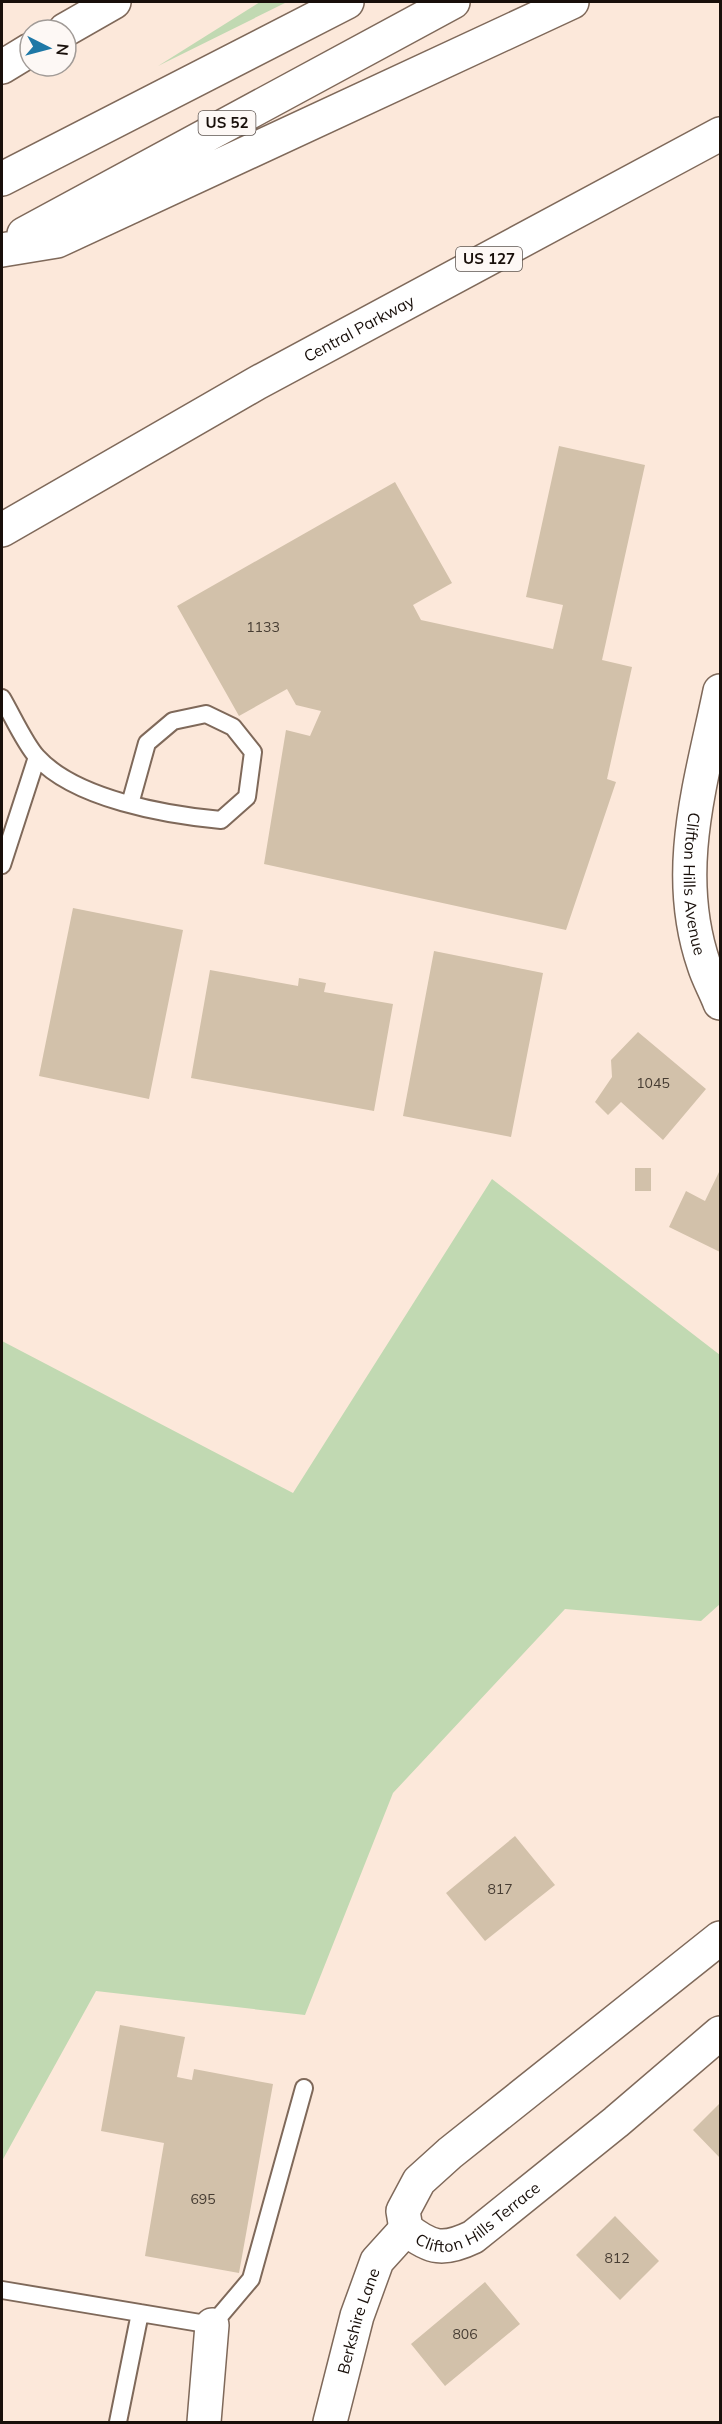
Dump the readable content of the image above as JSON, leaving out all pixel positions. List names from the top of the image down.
{
  "streets": {
    "main road": [
      "US 52",
      "US 127",
      "Central Parkway",
      "Clifton Hills Avenue",
      "Clifton Hills Terrace",
      "Berkshire Lane"
    ]
  },
  "crossings": [
    ["Clifton Hills Terrace", "Berkshire Lane"]
  ],
  "house_numbers": [
    "1133",
    "1045",
    "817",
    "695",
    "812",
    "806"
  ],
  "north": "right"
}
